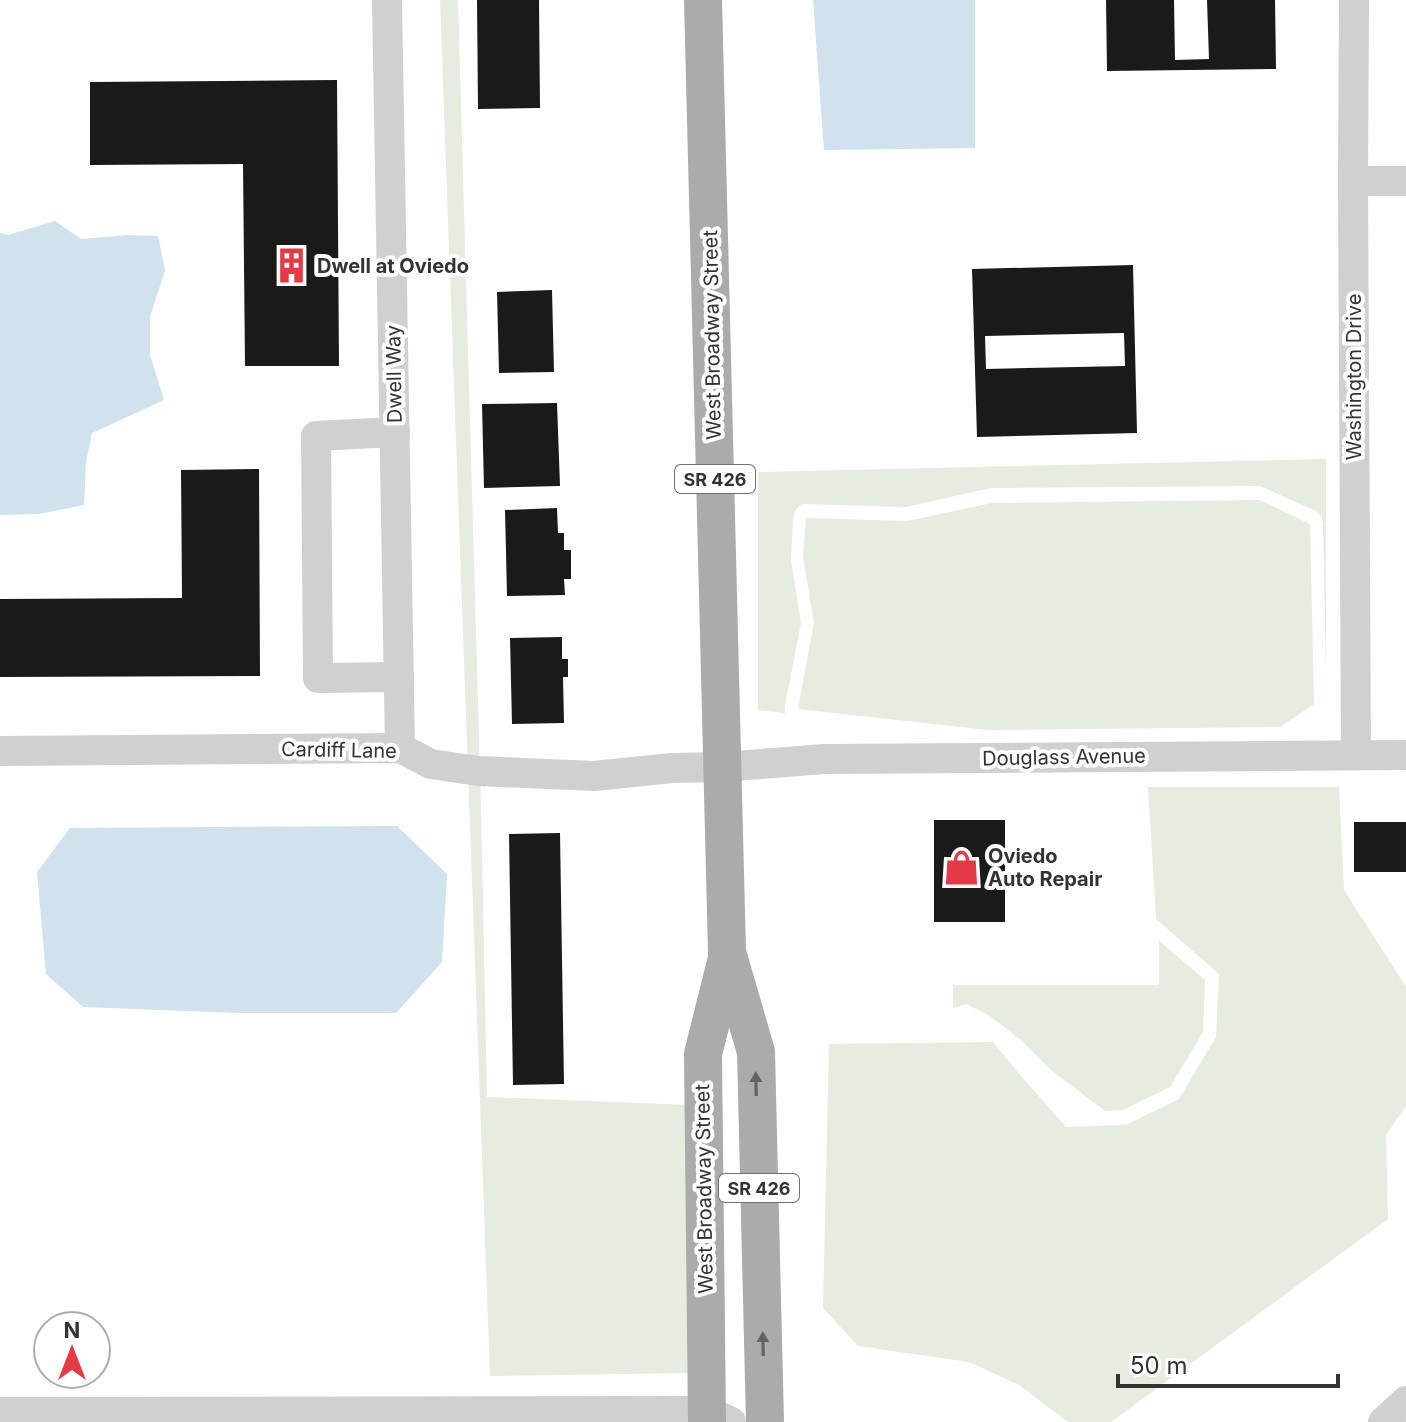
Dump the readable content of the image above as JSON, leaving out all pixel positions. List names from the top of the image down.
{
  "streets": {
    "main road": ["West Broadway Street", "SR 426"],
    "street": [
      "Dwell Way",
      "Washington Drive",
      "Cardiff Lane",
      "Douglass Avenue"
    ]
  },
  "crossings": [
    ["West Broadway Street", "Cardiff Lane"],
    ["West Broadway Street", "Douglass Avenue"],
    ["Dwell Way", "Cardiff Lane"],
    ["Washington Drive", "Douglass Avenue"],
    ["Cardiff Lane", "Douglass Avenue"]
  ],
  "places": {
    "building": ["Dwell at Oviedo"],
    "shop": ["Oviedo Auto Repair"]
  },
  "scale_bar": "50 m",
  "north": "top"
}
